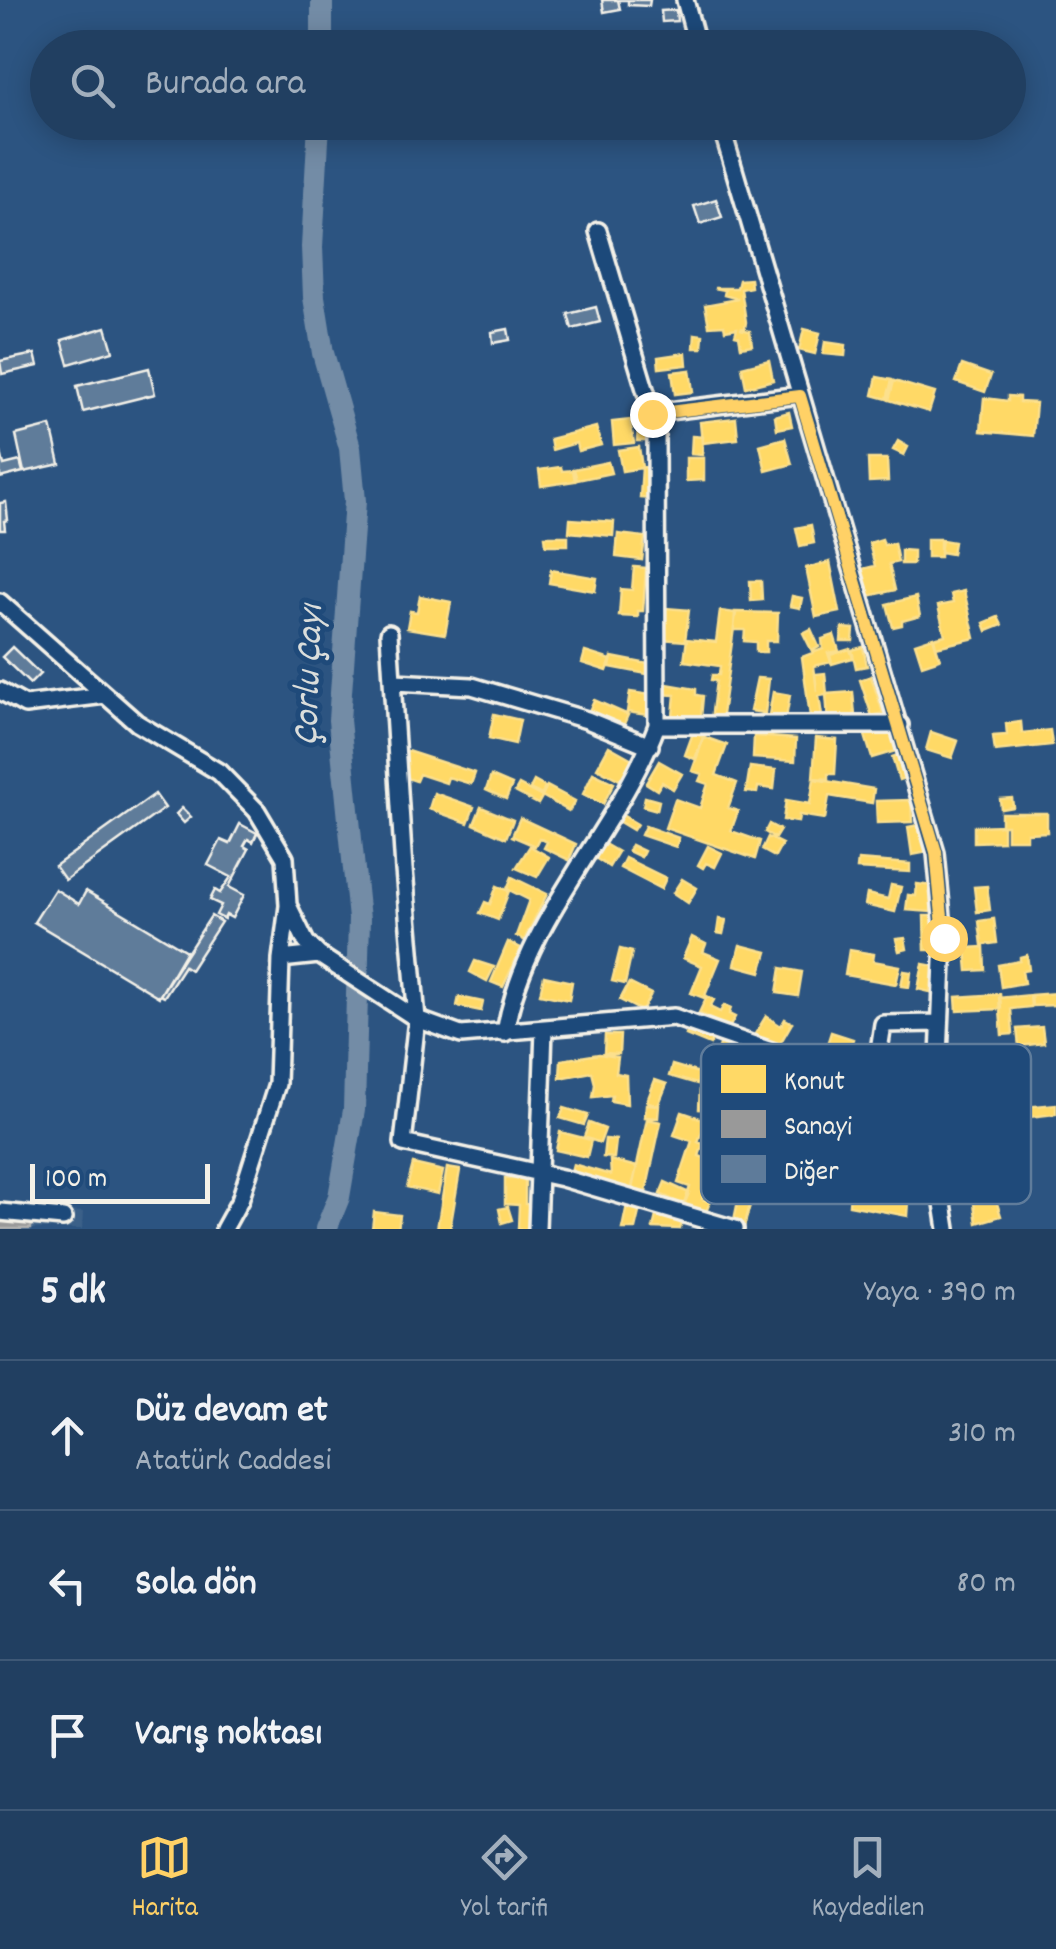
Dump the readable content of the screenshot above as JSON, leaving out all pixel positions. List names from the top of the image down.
{
  "water": ["Çorlu Çayı"],
  "legend": ["Konut", "Sanayi", "Diğer"],
  "scale_bar": "100 m",
  "page": {
    "search": "Burada ara",
    "scale": "100 m",
    "heading": ["5 dk", "Yaya · 390 m"],
    "list": [
      ["Düz devam et", "Atatürk Caddesi", "310 m"],
      ["Sola dön", "80 m"],
      "Varış noktası"
    ],
    "nav": ["Harita", "Yol tarifi", "Kaydedilen"]
  }
}
